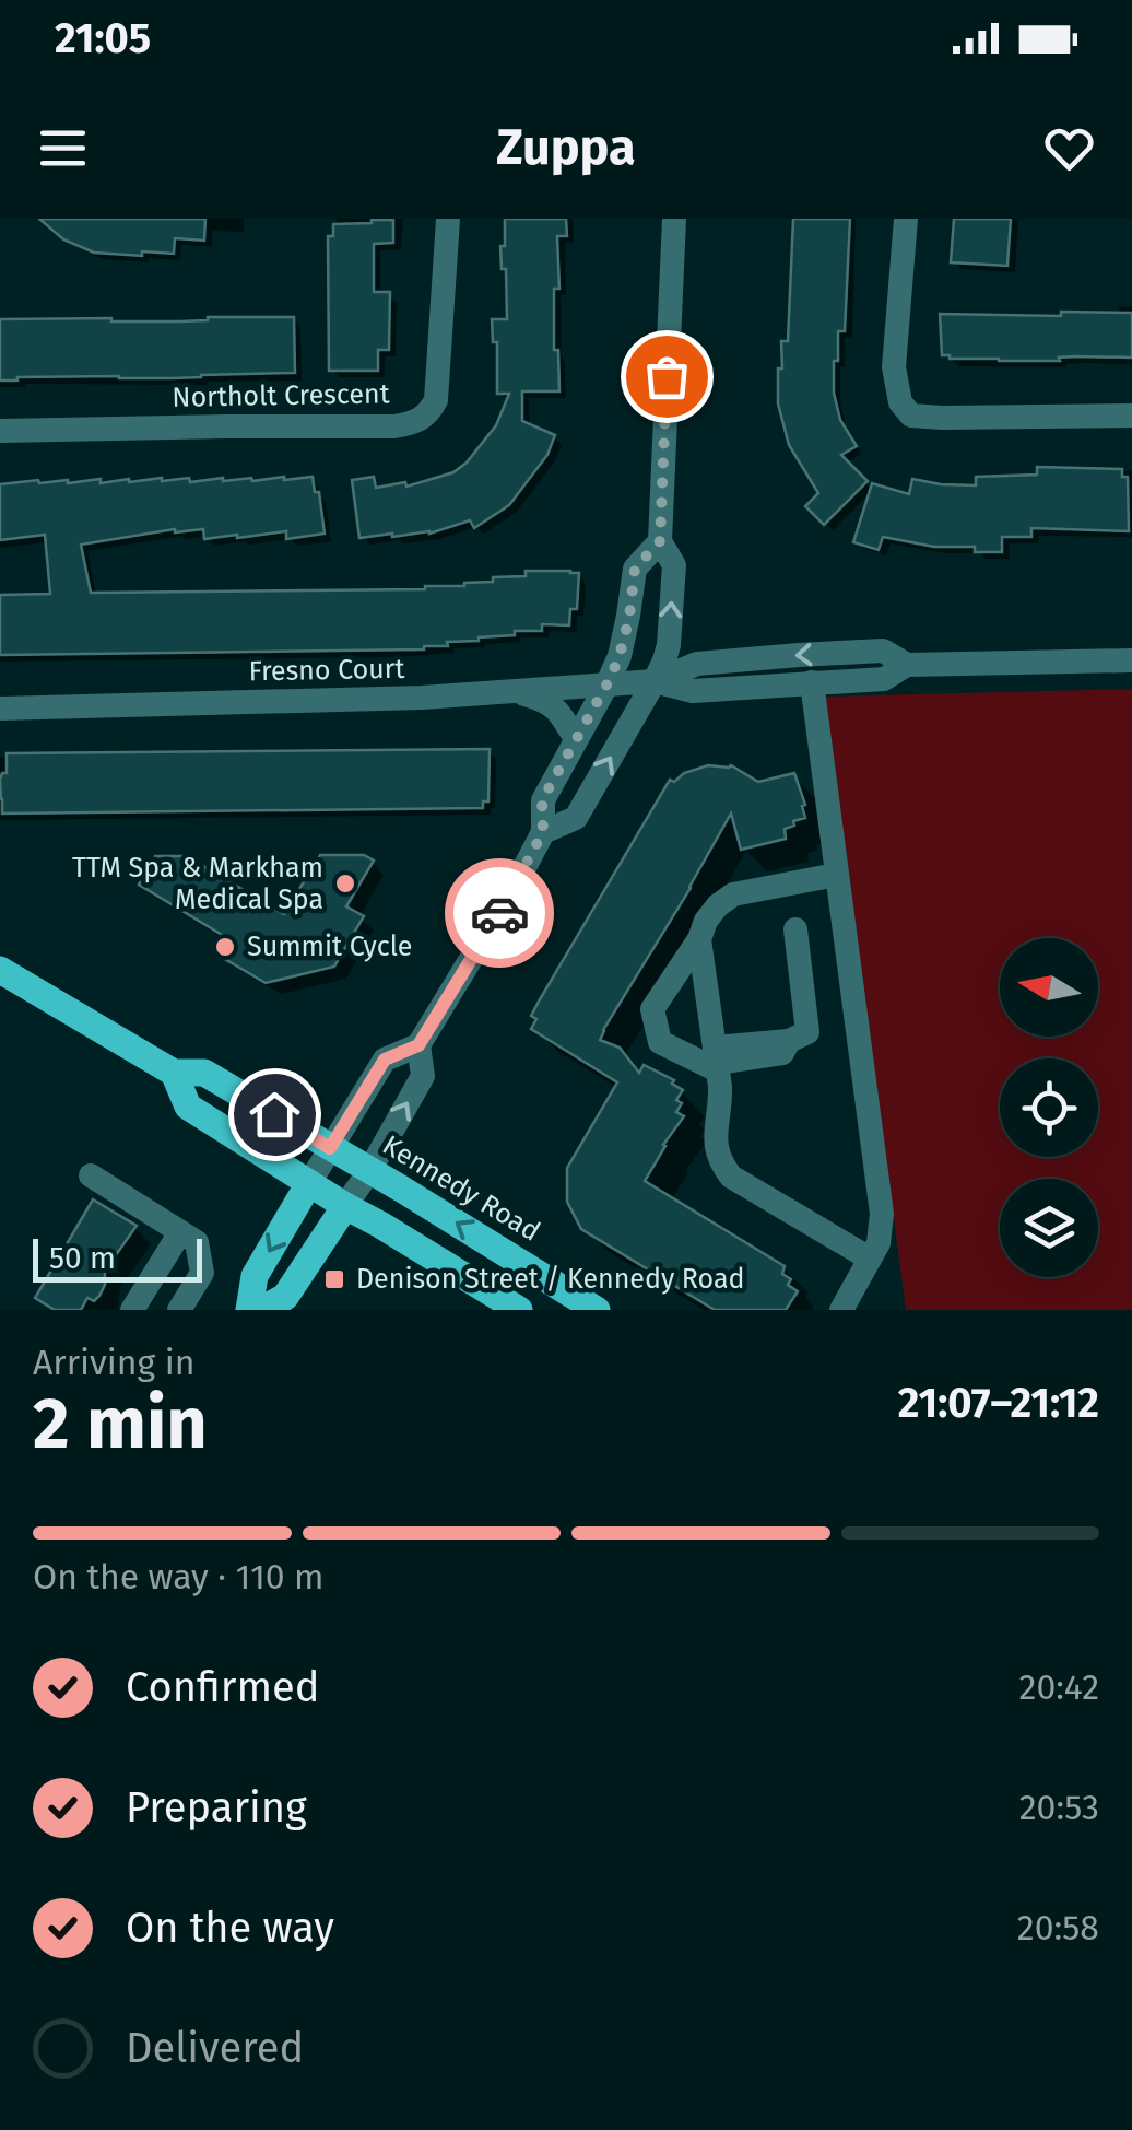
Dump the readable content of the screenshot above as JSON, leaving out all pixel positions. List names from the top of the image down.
{
  "streets": {
    "main road": ["Kennedy Road"],
    "street": ["Northolt Crescent", "Fresno Court"]
  },
  "places": {
    "other": ["TTM Spa & Markham Medical Spa", "Summit Cycle"],
    "transit": ["Denison Street / Kennedy Road"]
  },
  "scale_bar": "50 m",
  "north": "left",
  "page": {
    "status": "21:05",
    "header": "Zuppa",
    "scale": "50 m",
    "heading": ["2 min", "Arriving in", "21:07–21:12"],
    "bar": "On the way · 110 m",
    "list": [
      ["Confirmed", "20:42"],
      ["Preparing", "20:53"],
      ["On the way", "20:58"],
      "Delivered"
    ]
  }
}
